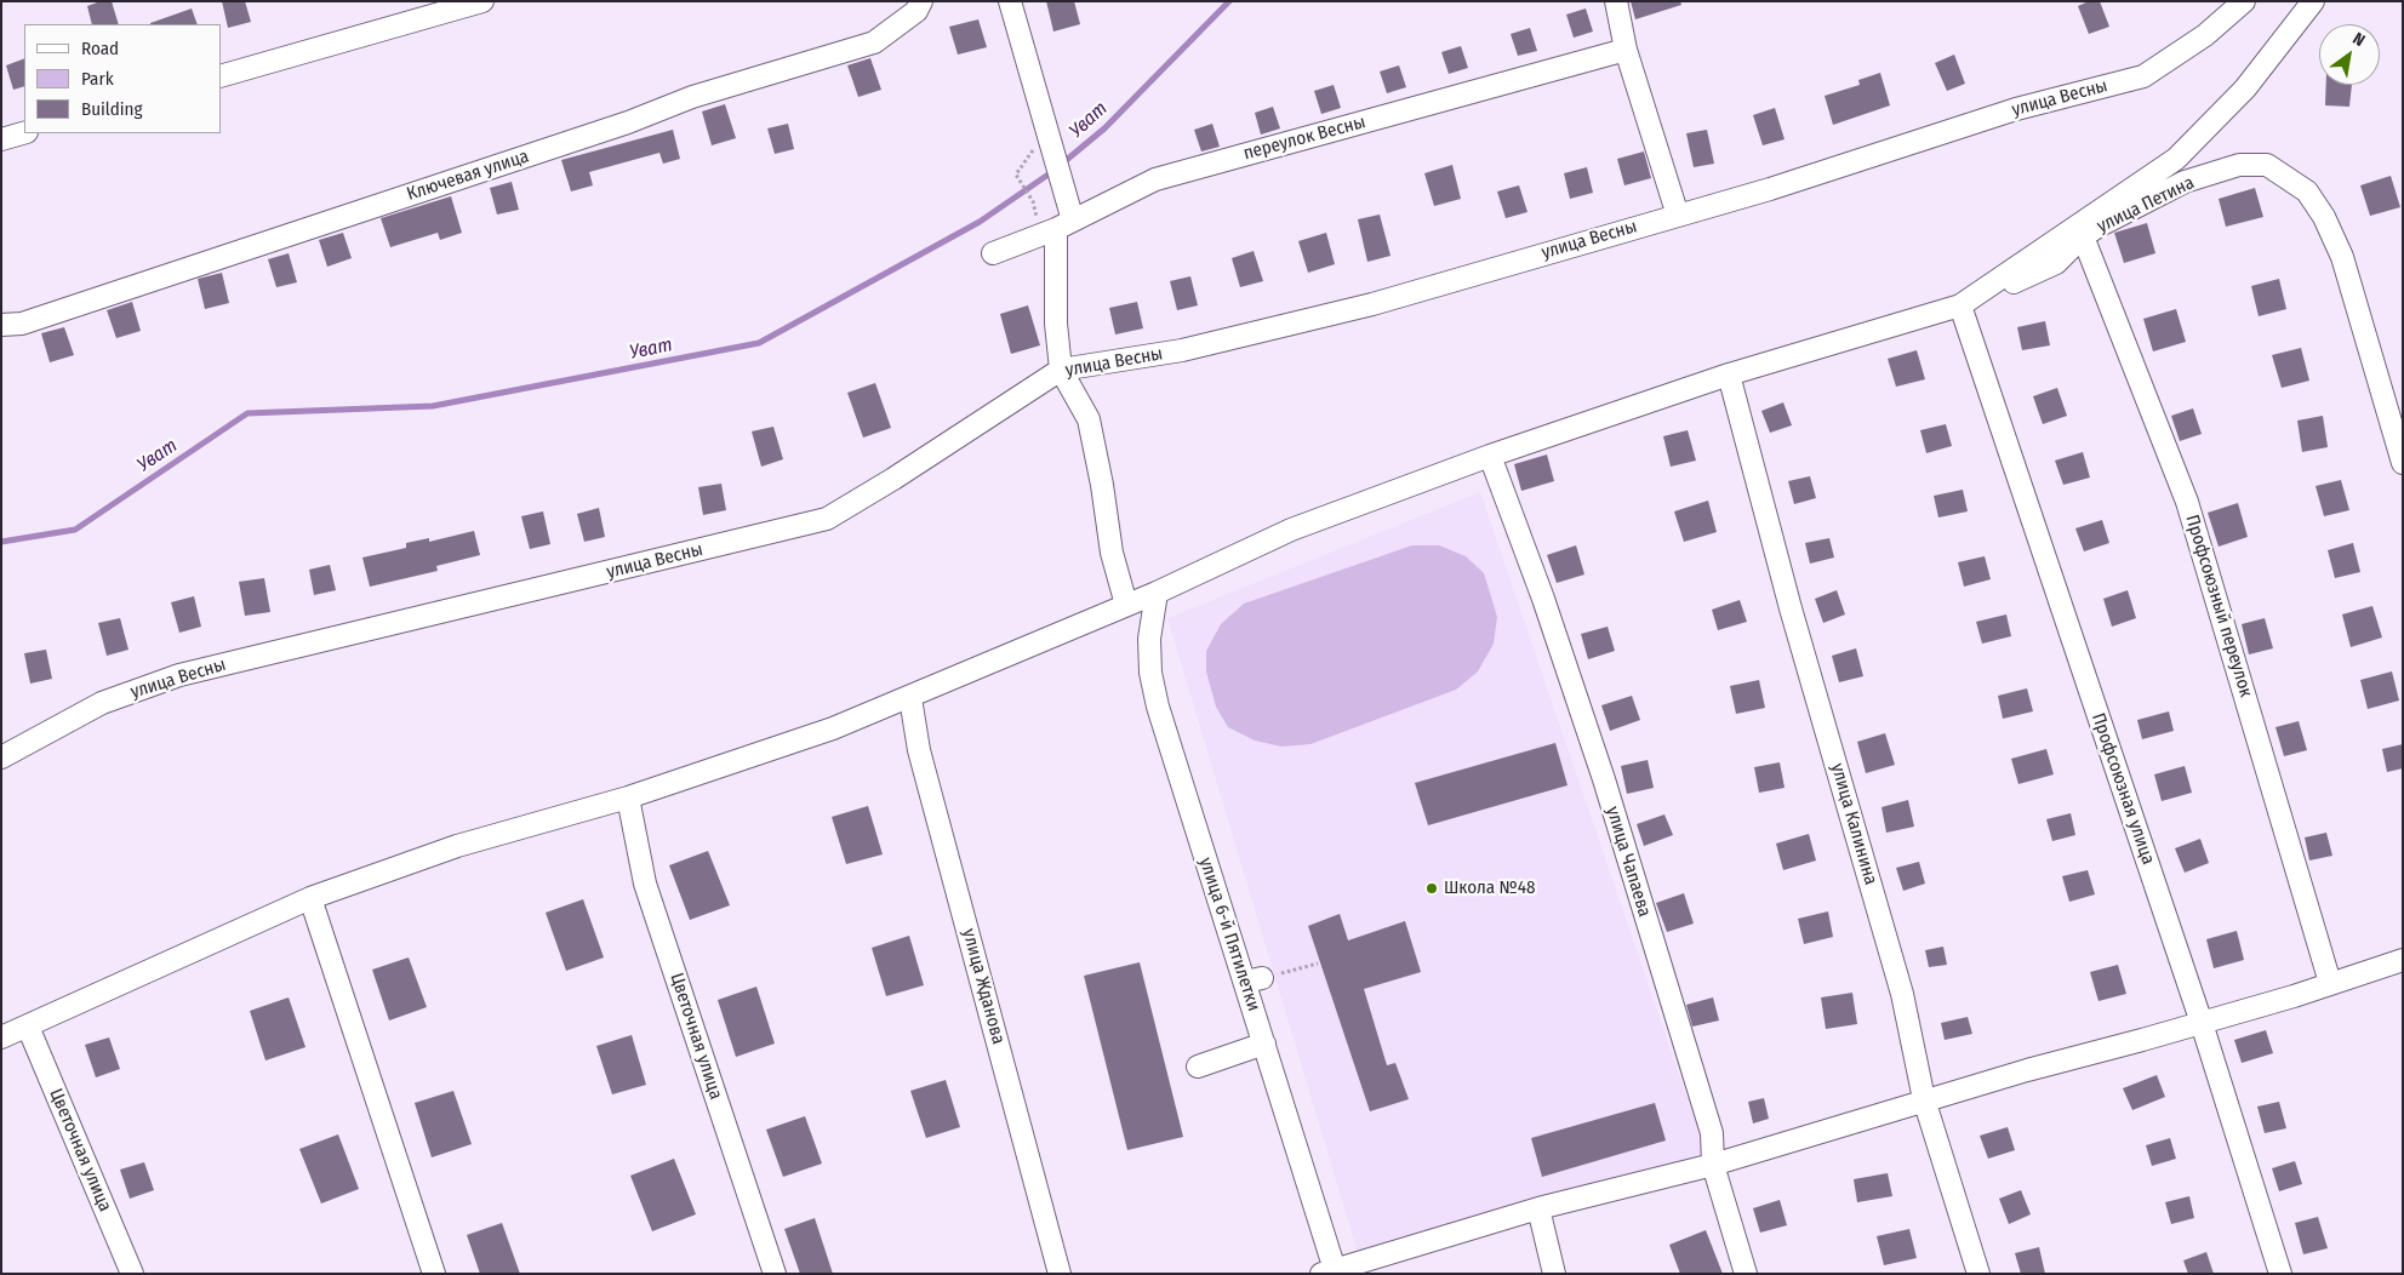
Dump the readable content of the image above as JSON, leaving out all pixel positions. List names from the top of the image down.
{
  "streets": {
    "street": [
      "улица Весны",
      "переулок Весны",
      "Ключевая улица",
      "улица Петина",
      "Профсоюзный переулок",
      "Профсоюзная улица",
      "улица Калинина",
      "улица Чапаева",
      "улица 6-й Пятилетки",
      "улица Жданова",
      "Цветочная улица"
    ]
  },
  "crossings": [
    ["улица Петина", "Профсоюзный переулок"],
    ["улица Петина", "Профсоюзная улица"]
  ],
  "water": ["Уват"],
  "places": ["Школа №48"],
  "legend": ["Road", "Park", "Building"],
  "north": "top right"
}
